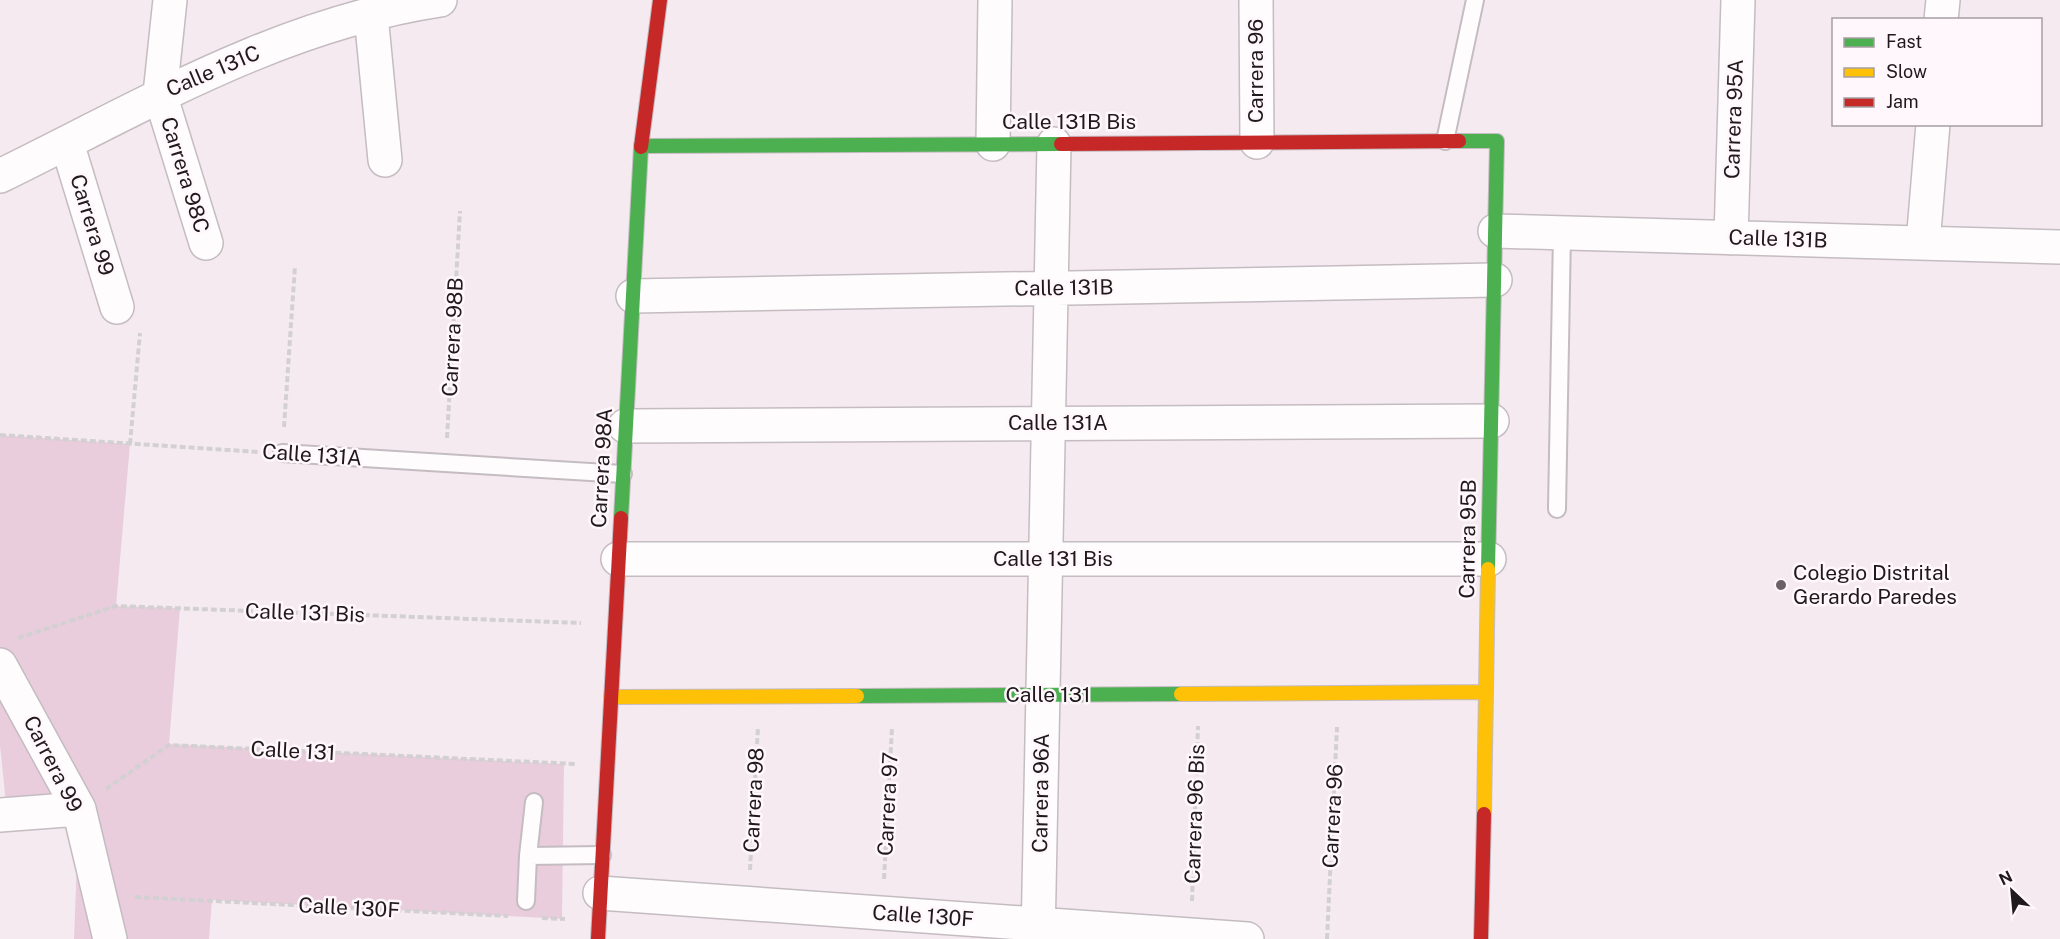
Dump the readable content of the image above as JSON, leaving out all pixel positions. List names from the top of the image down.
{
  "streets": {
    "street": [
      "Calle 131C",
      "Carrera 96",
      "Carrera 95A",
      "Calle 131B Bis",
      "Carrera 98C",
      "Carrera 99",
      "Calle 131B",
      "Calle 131A",
      "Carrera 98A",
      "Carrera 95B",
      "Calle 131 Bis",
      "Calle 131",
      "Carrera 96A",
      "Calle 130F"
    ],
    "path": [
      "Carrera 98B",
      "Carrera 98",
      "Carrera 97",
      "Carrera 96 Bis"
    ]
  },
  "crossings": [
    ["Calle 131C", "Carrera 98C"],
    ["Calle 131C", "Carrera 99"],
    ["Carrera 96", "Calle 131B Bis"],
    ["Carrera 96", "Calle 131"],
    ["Carrera 95A", "Calle 131B"],
    ["Calle 131B Bis", "Carrera 98A"],
    ["Calle 131B Bis", "Carrera 95B"],
    ["Calle 131B Bis", "Carrera 96A"],
    ["Carrera 99", "Calle 131 Bis"],
    ["Carrera 99", "Calle 131"],
    ["Carrera 99", "Calle 130F"],
    ["Calle 131B", "Carrera 98A"],
    ["Calle 131B", "Carrera 95B"],
    ["Calle 131B", "Carrera 96A"],
    ["Carrera 98B", "Calle 131A"],
    ["Calle 131A", "Carrera 98A"],
    ["Calle 131A", "Carrera 95B"],
    ["Calle 131A", "Carrera 96A"],
    ["Carrera 98A", "Calle 131 Bis"],
    ["Carrera 98A", "Calle 131"],
    ["Carrera 98A", "Calle 130F"],
    ["Carrera 95B", "Calle 131 Bis"],
    ["Carrera 95B", "Calle 131"],
    ["Calle 131 Bis", "Carrera 96A"],
    ["Calle 131", "Carrera 96A"],
    ["Calle 131", "Carrera 98"],
    ["Calle 131", "Carrera 97"],
    ["Calle 131", "Carrera 96 Bis"],
    ["Carrera 96A", "Calle 130F"],
    ["Carrera 98", "Calle 130F"],
    ["Carrera 97", "Calle 130F"],
    ["Carrera 96 Bis", "Calle 130F"]
  ],
  "places": ["Colegio Distrital Gerardo Paredes"],
  "legend": ["Fast", "Slow", "Jam"],
  "north": "top left"
}
